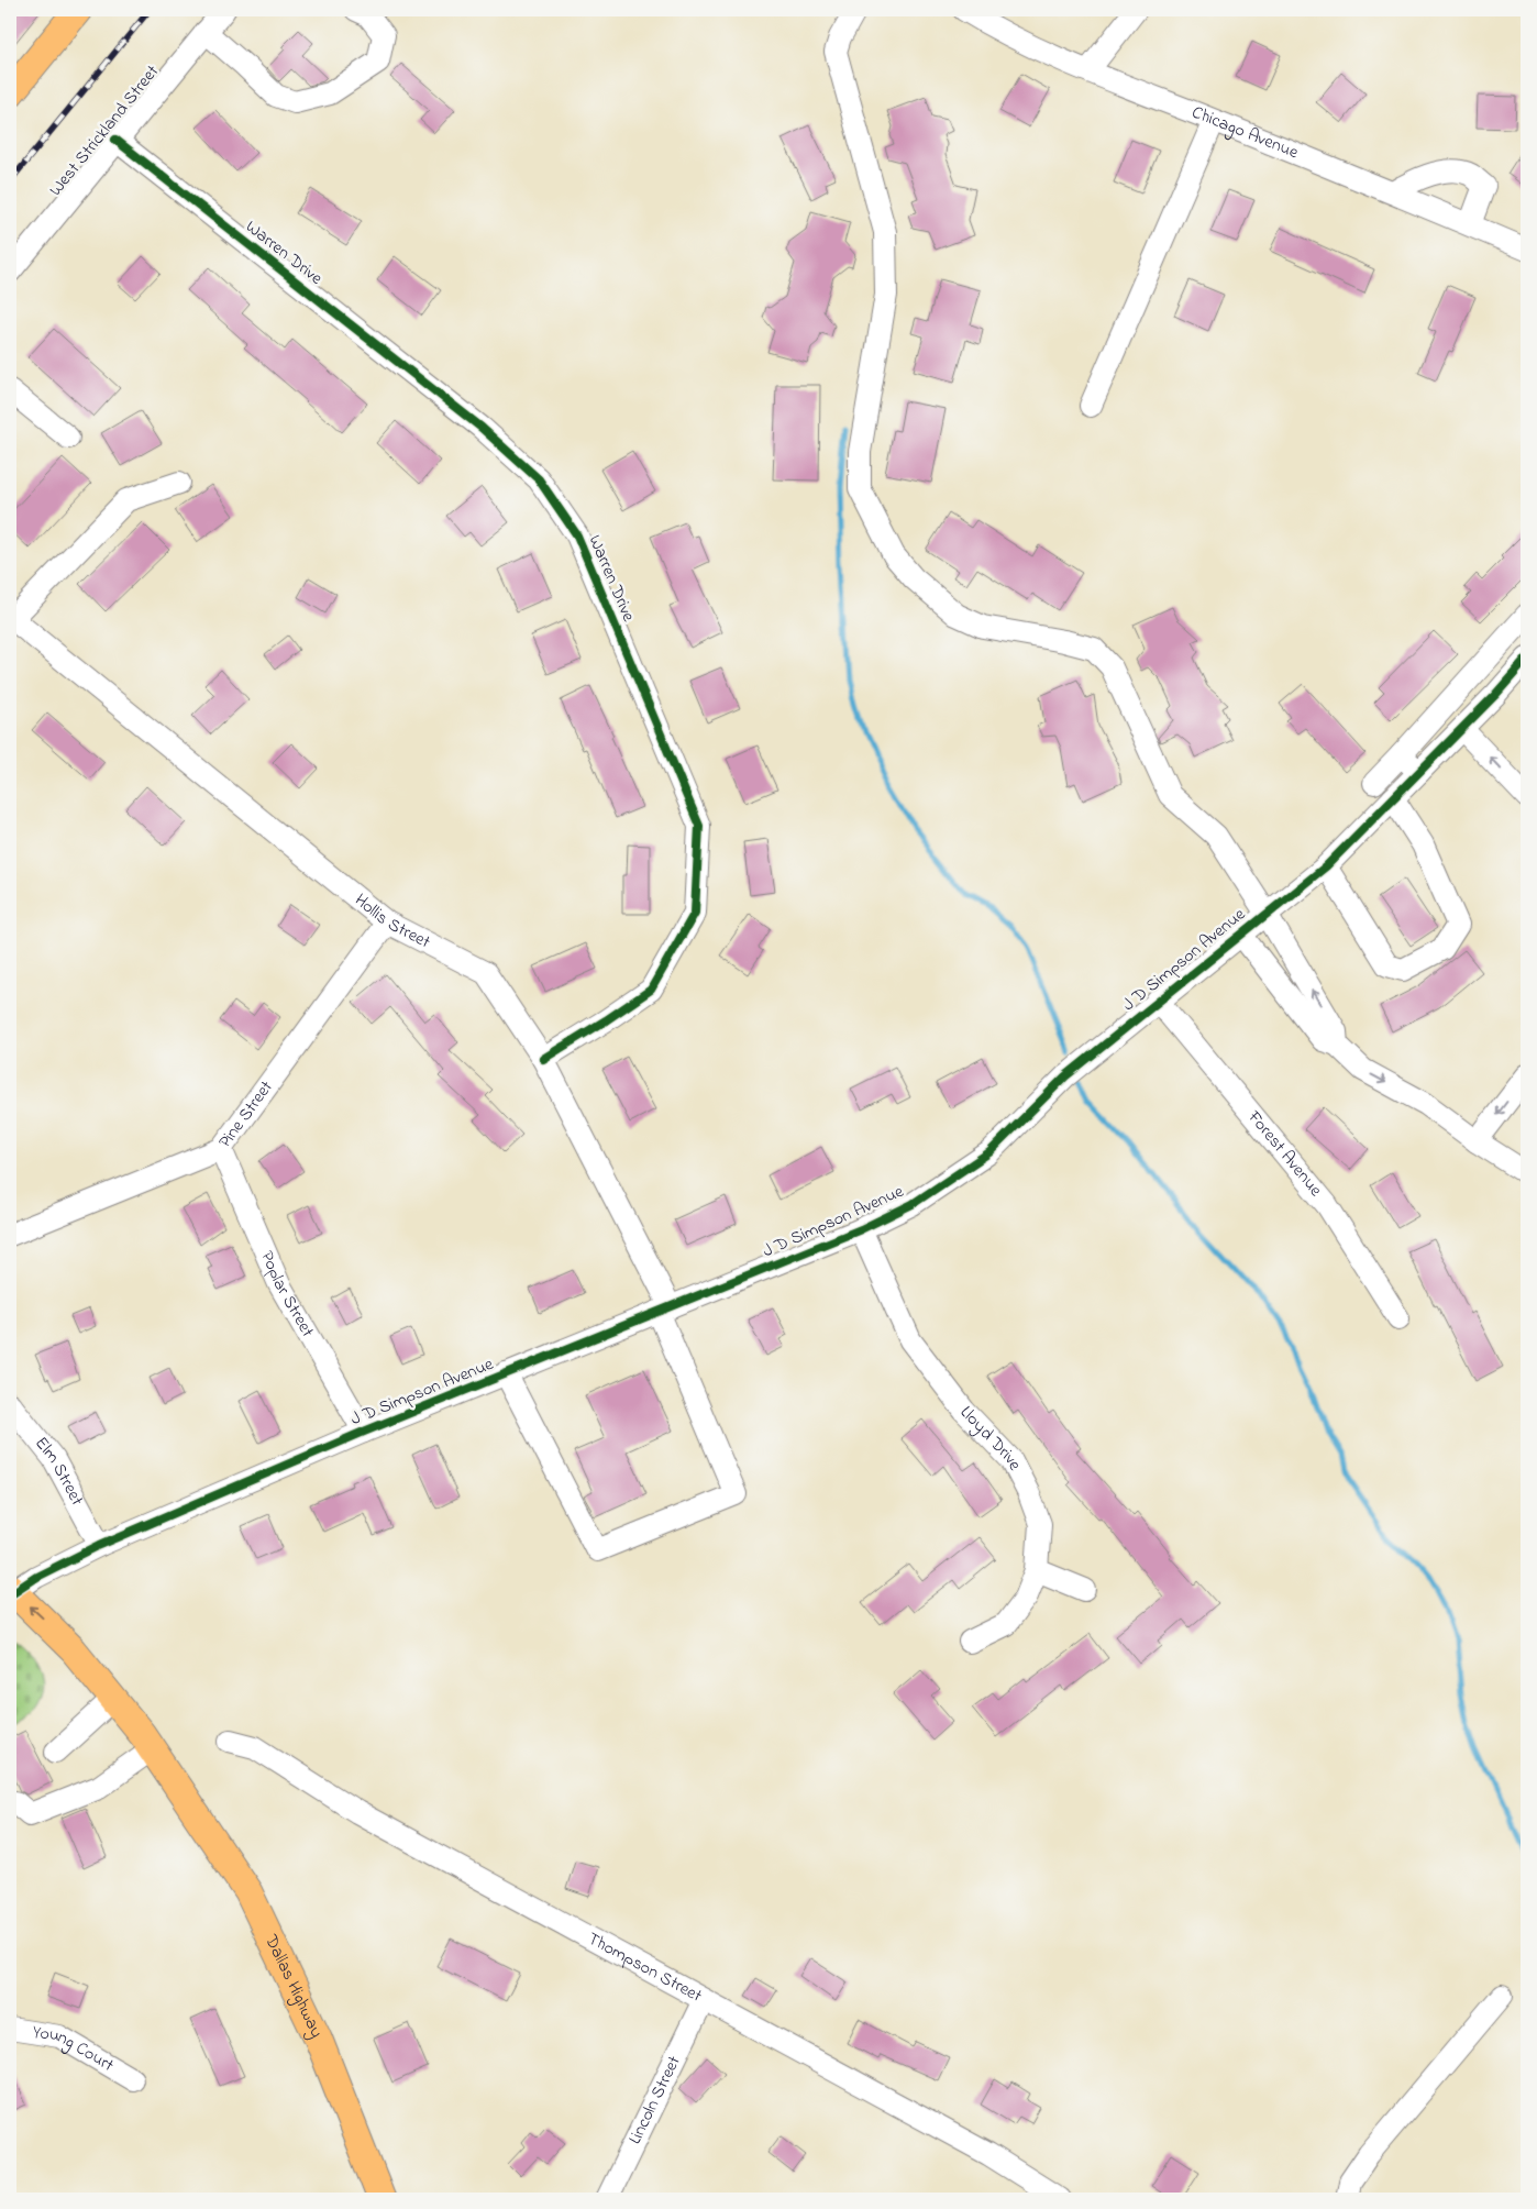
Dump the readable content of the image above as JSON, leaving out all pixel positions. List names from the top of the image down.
{
  "streets": {
    "main road": ["Dallas Highway"],
    "street": [
      "West Strickland Street",
      "Chicago Avenue",
      "Warren Drive",
      "Hollis Street",
      "J D Simpson Avenue",
      "Pine Street",
      "Forest Avenue",
      "Poplar Street",
      "Lloyd Drive",
      "Elm Street",
      "Thompson Street",
      "Young Court",
      "Lincoln Street"
    ]
  },
  "crossings": [
    ["West Strickland Street", "Warren Drive"],
    ["Warren Drive", "Hollis Street"],
    ["Hollis Street", "J D Simpson Avenue"],
    ["Hollis Street", "Pine Street"],
    ["J D Simpson Avenue", "Forest Avenue"],
    ["J D Simpson Avenue", "Poplar Street"],
    ["J D Simpson Avenue", "Lloyd Drive"],
    ["J D Simpson Avenue", "Elm Street"],
    ["J D Simpson Avenue", "Dallas Highway"],
    ["Pine Street", "Poplar Street"],
    ["Thompson Street", "Lincoln Street"]
  ]
}
